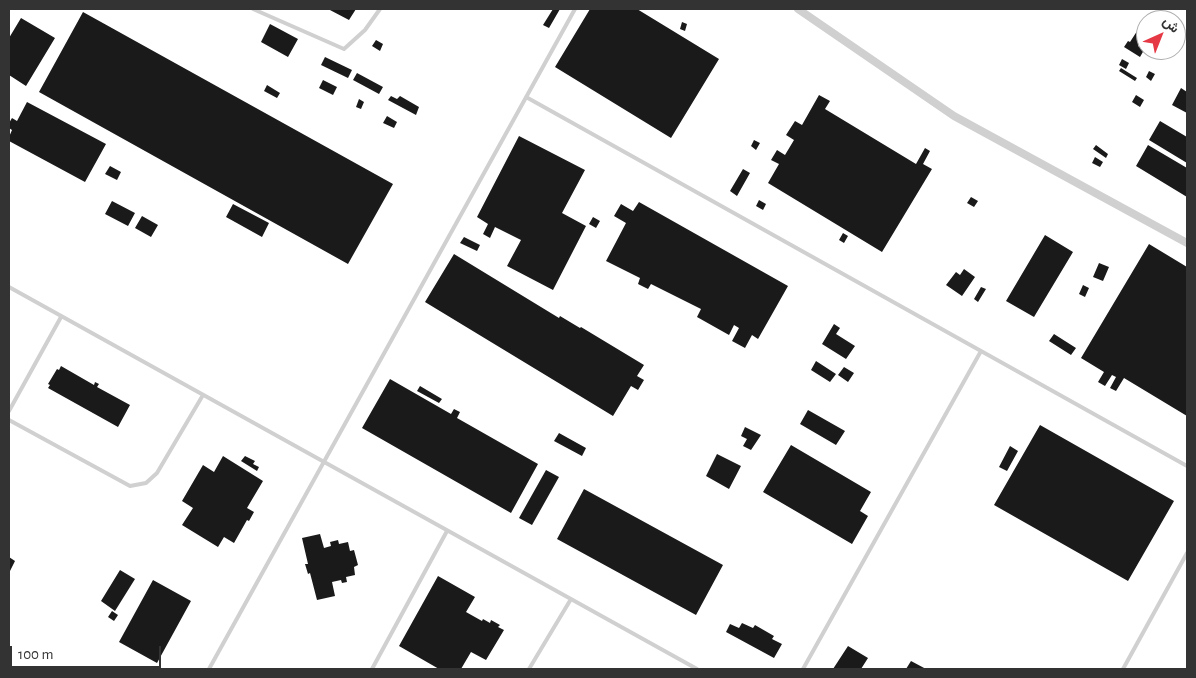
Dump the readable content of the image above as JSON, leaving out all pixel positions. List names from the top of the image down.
{
  "scale_bar": "100 m",
  "north": "top right"
}
